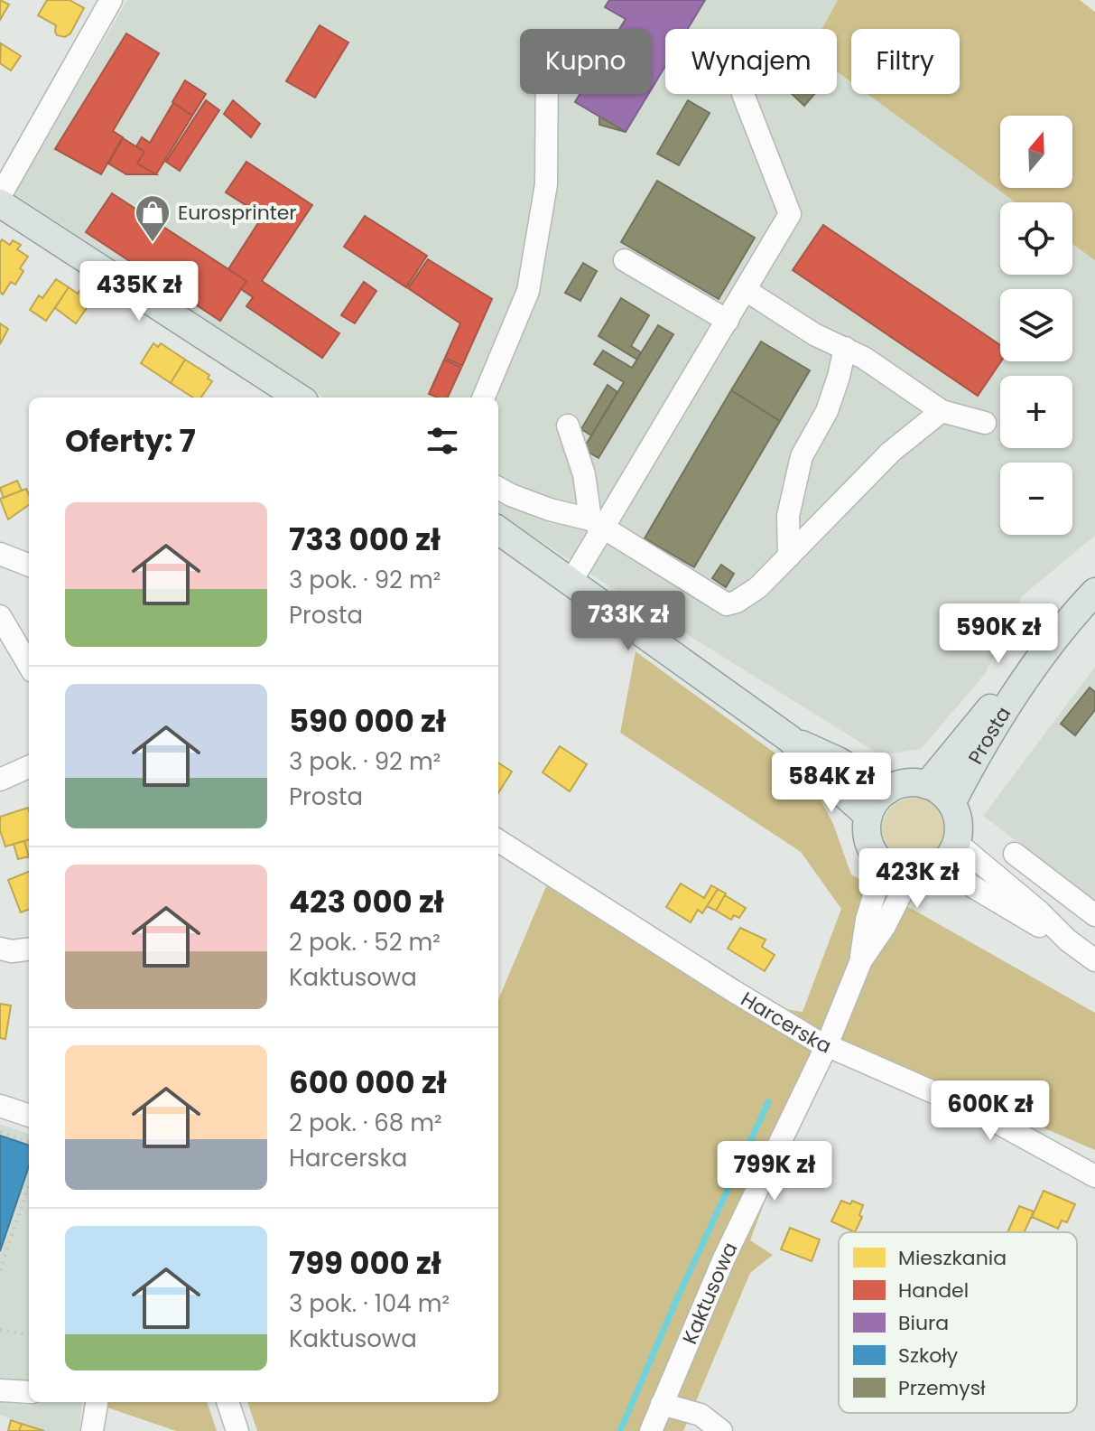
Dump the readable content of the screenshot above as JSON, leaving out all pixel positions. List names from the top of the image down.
{
  "streets": {
    "main road": ["Prosta"],
    "street": ["Harcerska", "Kaktusowa"]
  },
  "crossings": [
    ["Prosta", "Kaktusowa"],
    ["Harcerska", "Kaktusowa"]
  ],
  "places": {
    "shop": ["Eurosprinter"]
  },
  "legend": [
    "Mieszkania",
    "Handel",
    "Biura",
    "Szkoły",
    "Przemysł"
  ],
  "north": "top",
  "page": {
    "chip": ["Kupno", "Wynajem", "Filtry"],
    "map_buttons": ["+", "−"],
    "price": [
      "435K zł",
      "733K zł",
      "590K zł",
      "584K zł",
      "423K zł",
      "600K zł",
      "799K zł"
    ],
    "heading": "Oferty: 7",
    "list": [
      {
        "name": "733 000 zł",
        "note": "3 pok. · 92 m² · Prosta"
      },
      {
        "name": "590 000 zł",
        "note": "3 pok. · 92 m² · Prosta"
      },
      {
        "name": "423 000 zł",
        "note": "2 pok. · 52 m² · Kaktusowa"
      },
      {
        "name": "600 000 zł",
        "note": "2 pok. · 68 m² · Harcerska"
      },
      {
        "name": "799 000 zł",
        "note": "3 pok. · 104 m² · Kaktusowa"
      }
    ]
  }
}
